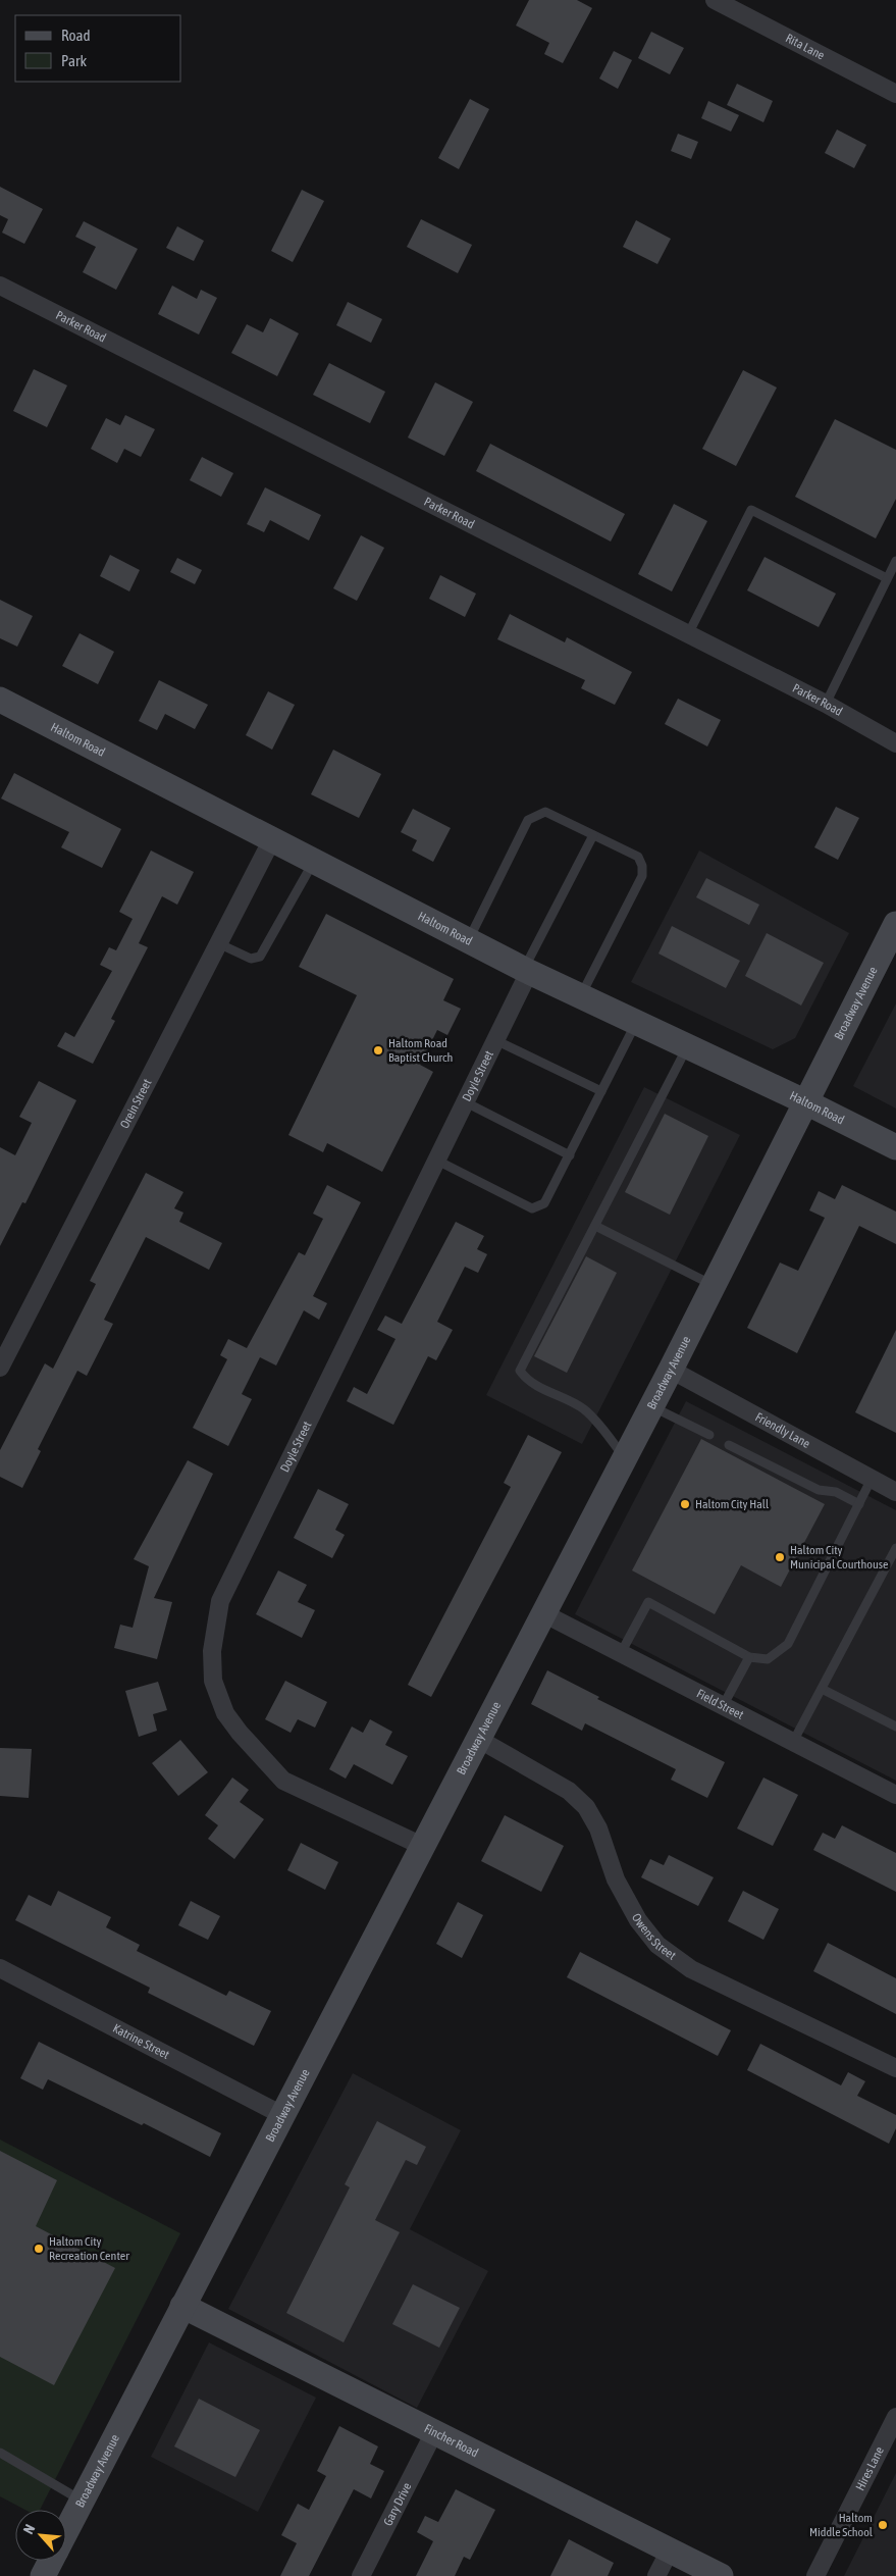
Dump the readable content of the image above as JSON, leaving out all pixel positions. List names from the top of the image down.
{
  "streets": {
    "main road": ["Haltom Road", "Broadway Avenue", "Fincher Road"],
    "street": [
      "Rita Lane",
      "Parker Road",
      "Doyle Street",
      "Orein Street",
      "Friendly Lane",
      "Field Street",
      "Owens Street",
      "Katrine Street",
      "Hires Lane",
      "Gary Drive"
    ]
  },
  "crossings": [
    ["Haltom Road", "Broadway Avenue"],
    ["Haltom Road", "Doyle Street"],
    ["Haltom Road", "Orein Street"],
    ["Broadway Avenue", "Doyle Street"],
    ["Broadway Avenue", "Friendly Lane"],
    ["Broadway Avenue", "Field Street"],
    ["Broadway Avenue", "Owens Street"],
    ["Broadway Avenue", "Katrine Street"],
    ["Broadway Avenue", "Fincher Road"],
    ["Fincher Road", "Gary Drive"]
  ],
  "places": [
    "Haltom Road Baptist Church",
    "Haltom City Hall",
    "Haltom City Municipal Courthouse",
    "Haltom City Recreation Center",
    "Haltom Middle School"
  ],
  "legend": ["Road", "Park"],
  "north": "top left"
}
